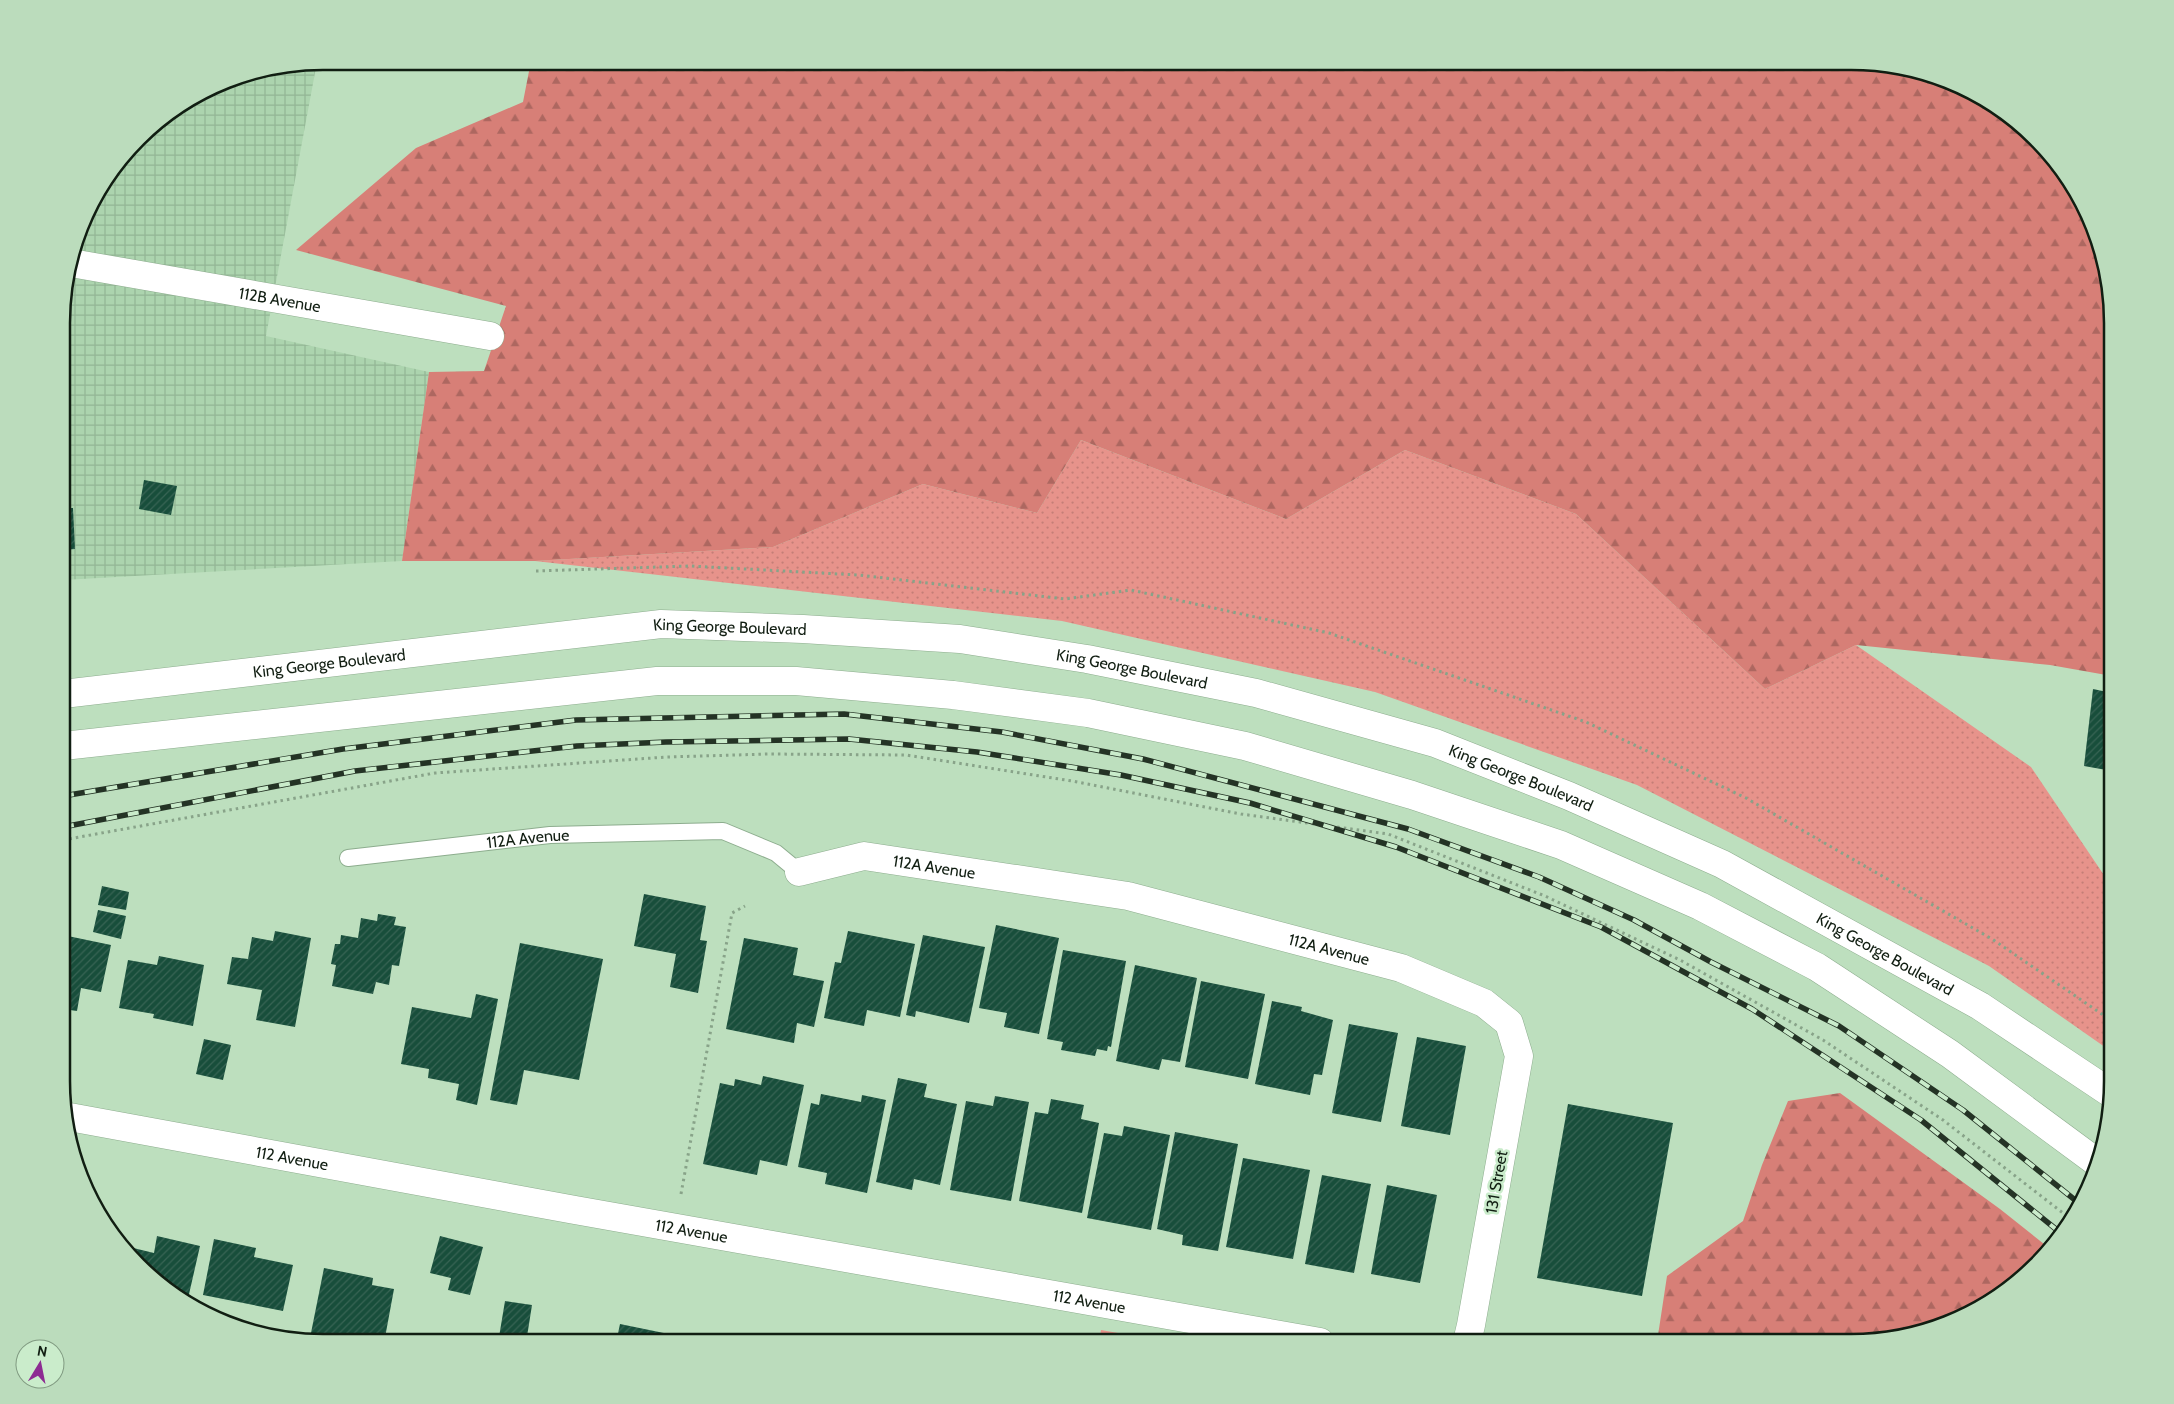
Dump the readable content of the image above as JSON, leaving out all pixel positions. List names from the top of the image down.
{
  "streets": {
    "main road": [
      "112B Avenue",
      "King George Boulevard",
      "112A Avenue",
      "112 Avenue",
      "131 Street"
    ]
  },
  "crossings": [
    ["112A Avenue", "131 Street"]
  ],
  "north": "top"
}
